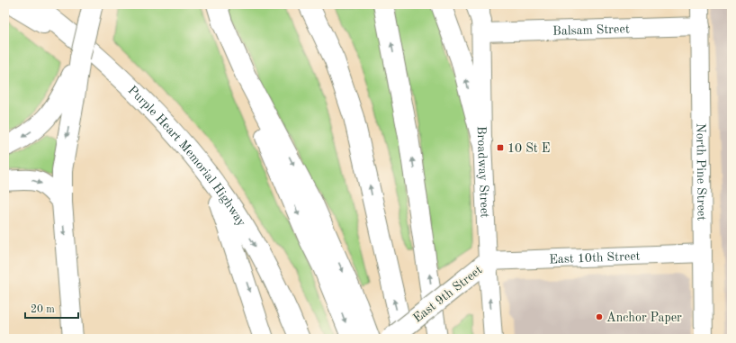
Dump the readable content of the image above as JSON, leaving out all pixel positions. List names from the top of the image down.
{
  "streets": {
    "main road": ["Purple Heart Memorial Highway", "East 9th Street"],
    "street": [
      "Balsam Street",
      "North Pine Street",
      "Broadway Street",
      "East 10th Street"
    ]
  },
  "crossings": [
    ["Balsam Street", "North Pine Street"],
    ["Balsam Street", "Broadway Street"],
    ["North Pine Street", "East 10th Street"],
    ["Broadway Street", "East 10th Street"],
    ["Broadway Street", "East 9th Street"],
    ["East 10th Street", "East 9th Street"]
  ],
  "places": {
    "transit": ["10 St E"],
    "other": ["Anchor Paper"]
  },
  "scale_bar": "20 m"
}
